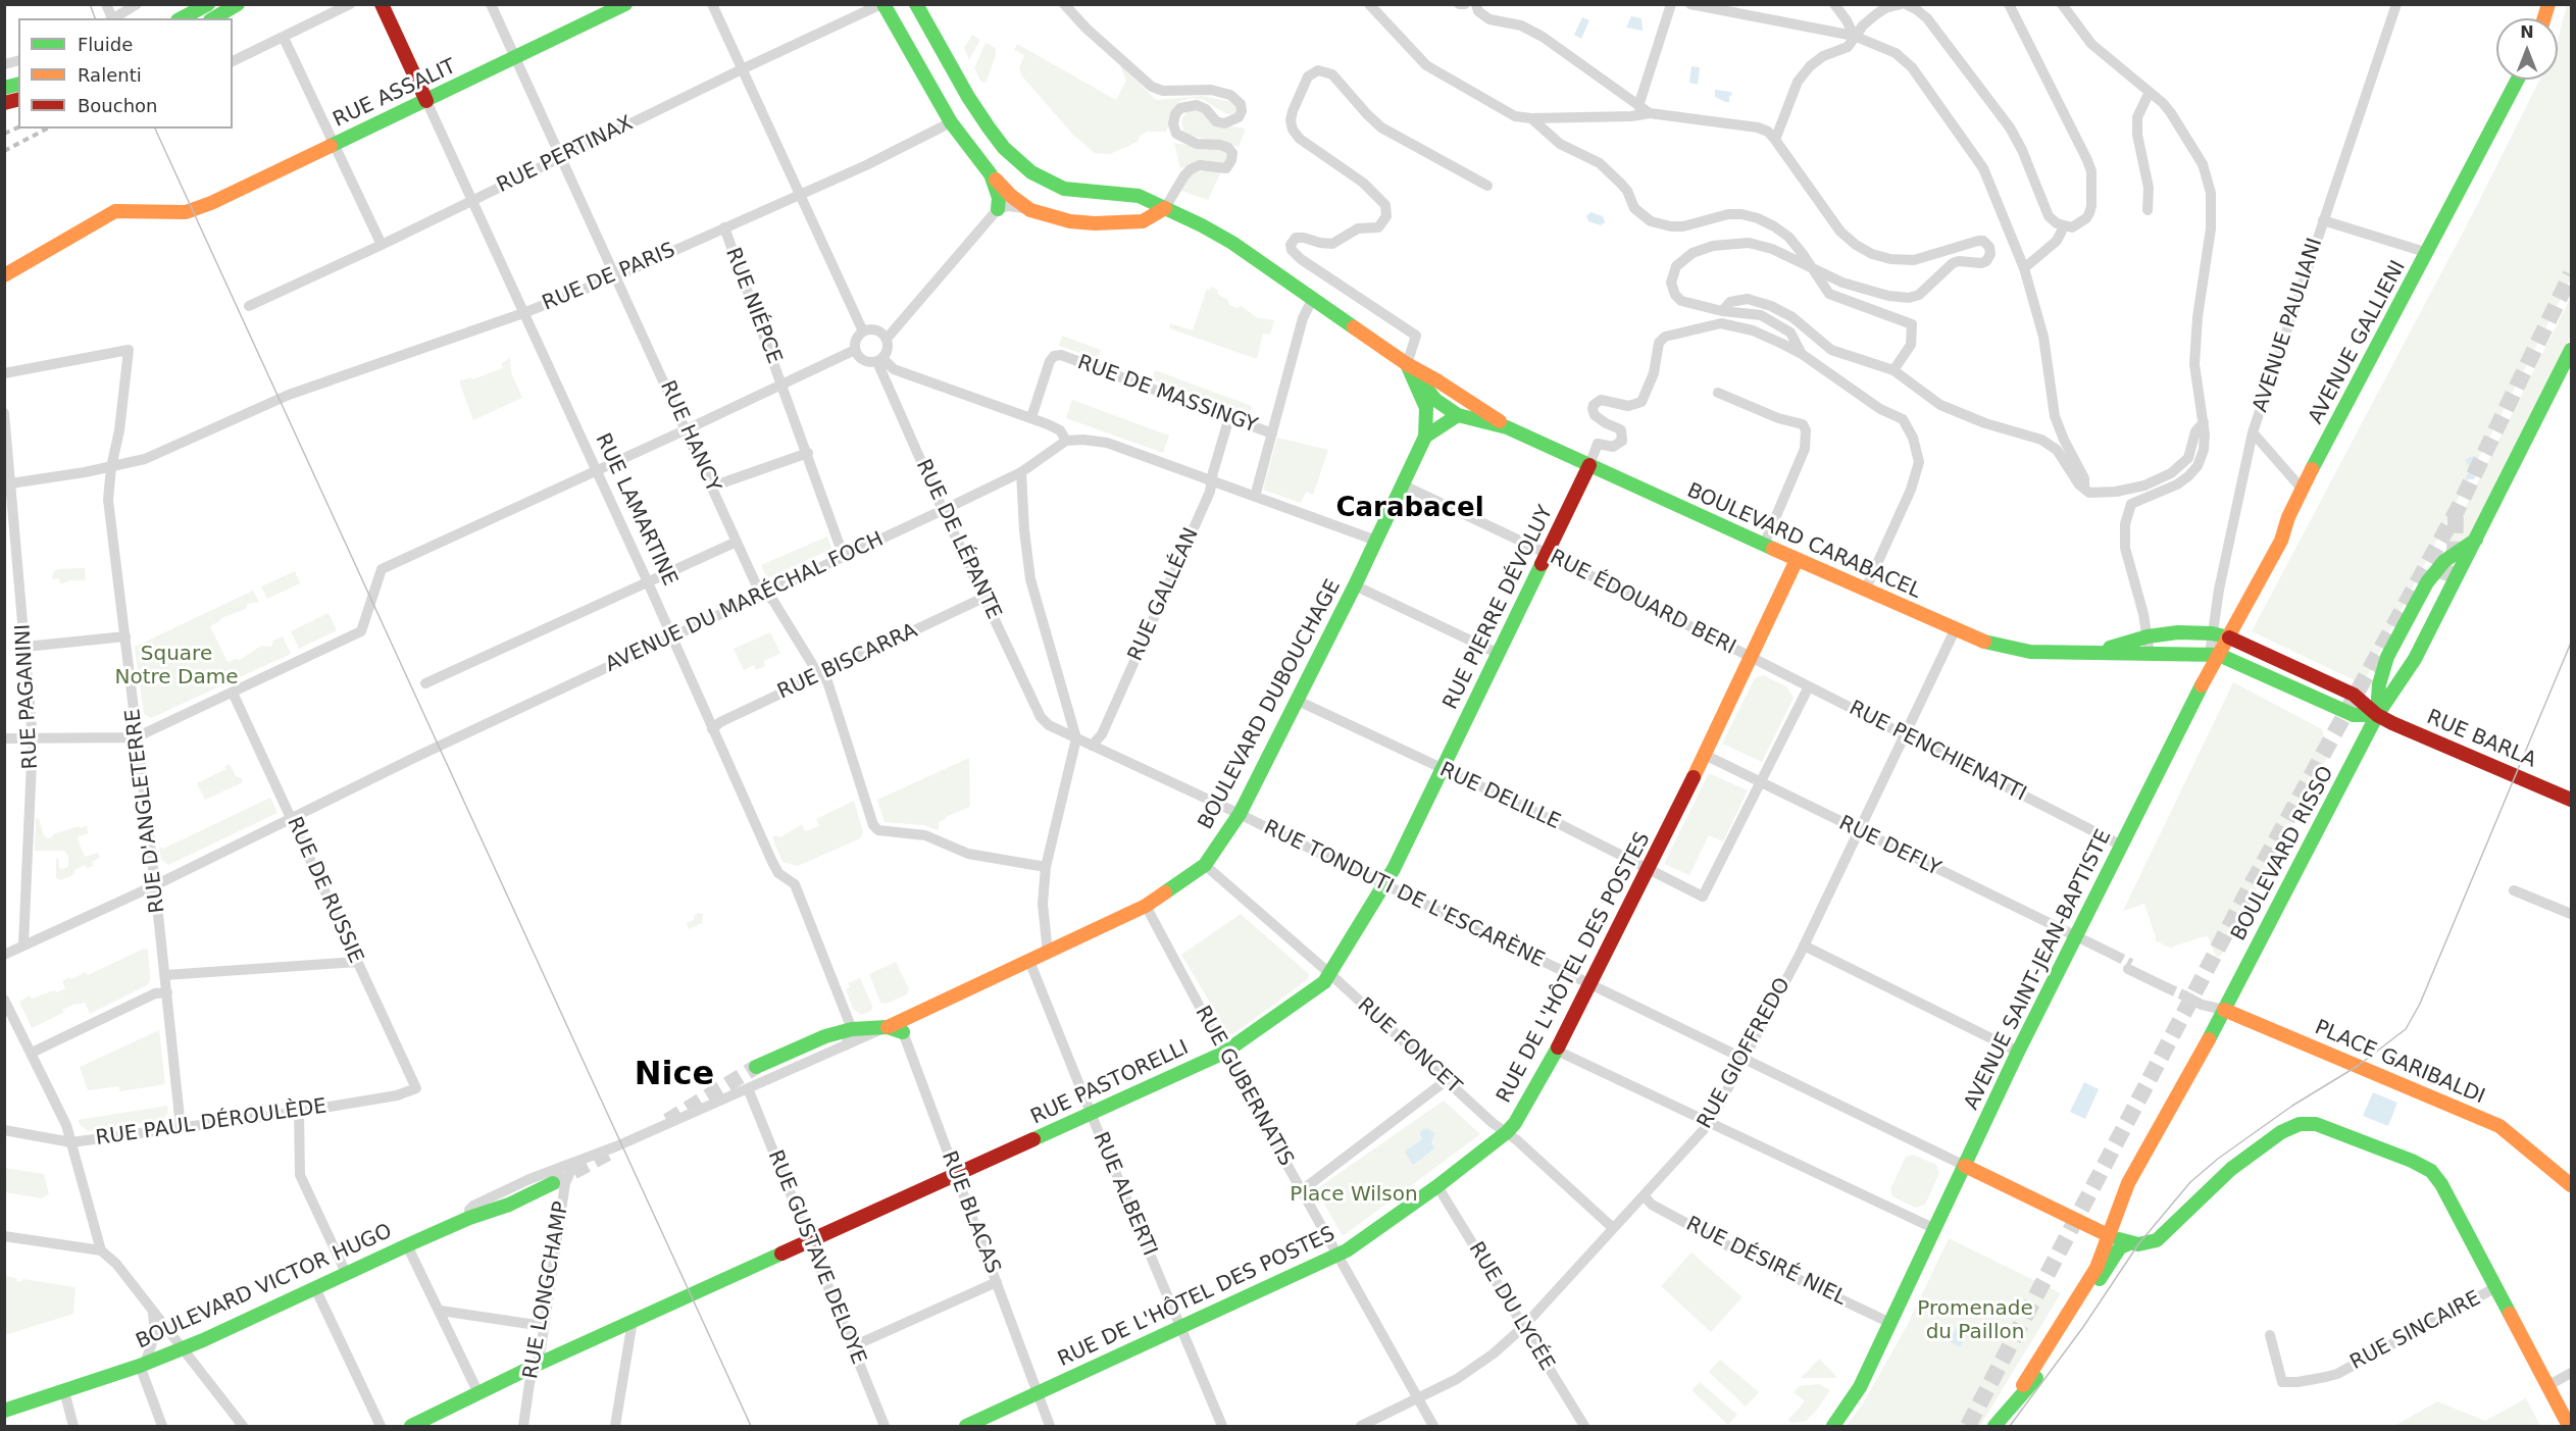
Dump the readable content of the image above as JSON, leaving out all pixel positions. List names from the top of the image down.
{
  "streets": {
    "main road": [
      "RUE ASSALIT",
      "AVENUE GALLIENI",
      "RUE LAMARTINE",
      "BOULEVARD CARABACEL",
      "RUE PIERRE DÉVOLUY",
      "BOULEVARD DUBOUCHAGE",
      "RUE BARLA",
      "BOULEVARD RISSO",
      "RUE DE L'HÔTEL DES POSTES",
      "AVENUE SAINT-JEAN-BAPTISTE",
      "PLACE GARIBALDI",
      "RUE PASTORELLI",
      "BOULEVARD VICTOR HUGO"
    ],
    "street": [
      "RUE PERTINAX",
      "RUE DE PARIS",
      "RUE NIÉPCE",
      "AVENUE PAULIANI",
      "RUE DE MASSINGY",
      "RUE HANCY",
      "RUE DE LÉPANTE",
      "RUE GALLÉAN",
      "AVENUE DU MARÉCHAL FOCH",
      "RUE ÉDOUARD BERI",
      "RUE BISCARRA",
      "RUE PAGANINI",
      "RUE PENCHIENATTI",
      "RUE DELILLE",
      "RUE D'ANGLETERRE",
      "RUE DEFLY",
      "RUE DE RUSSIE",
      "RUE TONDUTI DE L'ESCARÈNE",
      "RUE FONCET",
      "RUE GIOFFREDO",
      "RUE GUBERNATIS",
      "RUE PAUL DÉROULÈDE",
      "RUE ALBERTI",
      "RUE BLACAS",
      "RUE GUSTAVE DELOYE",
      "RUE DÉSIRÉ NIEL",
      "RUE LONGCHAMP",
      "RUE DU LYCÉE",
      "RUE SINCAIRE"
    ]
  },
  "crossings": [
    ["RUE ASSALIT", "RUE HANCY"],
    ["RUE ASSALIT", "RUE LAMARTINE"],
    ["RUE PERTINAX", "RUE HANCY"],
    ["RUE PERTINAX", "RUE LAMARTINE"],
    ["RUE DE PARIS", "RUE NIÉPCE"],
    ["RUE DE PARIS", "RUE HANCY"],
    ["RUE DE PARIS", "RUE LAMARTINE"],
    ["RUE DE PARIS", "RUE PAGANINI"],
    ["RUE DE PARIS", "RUE D'ANGLETERRE"],
    ["RUE NIÉPCE", "AVENUE DU MARÉCHAL FOCH"],
    ["AVENUE PAULIANI", "BOULEVARD CARABACEL"],
    ["AVENUE PAULIANI", "AVENUE SAINT-JEAN-BAPTISTE"],
    ["AVENUE GALLIENI", "AVENUE SAINT-JEAN-BAPTISTE"],
    ["RUE DE MASSINGY", "RUE GALLÉAN"],
    ["RUE HANCY", "AVENUE DU MARÉCHAL FOCH"],
    ["RUE HANCY", "RUE BISCARRA"],
    ["RUE LAMARTINE", "AVENUE DU MARÉCHAL FOCH"],
    ["RUE LAMARTINE", "RUE BISCARRA"],
    ["RUE LAMARTINE", "BOULEVARD DUBOUCHAGE"],
    ["RUE DE LÉPANTE", "AVENUE DU MARÉCHAL FOCH"],
    ["RUE DE LÉPANTE", "RUE BISCARRA"],
    ["RUE DE LÉPANTE", "RUE TONDUTI DE L'ESCARÈNE"],
    ["BOULEVARD CARABACEL", "RUE PIERRE DÉVOLUY"],
    ["BOULEVARD CARABACEL", "BOULEVARD DUBOUCHAGE"],
    ["BOULEVARD CARABACEL", "RUE DE L'HÔTEL DES POSTES"],
    ["BOULEVARD CARABACEL", "AVENUE SAINT-JEAN-BAPTISTE"],
    ["BOULEVARD CARABACEL", "RUE GIOFFREDO"],
    ["RUE GALLÉAN", "RUE TONDUTI DE L'ESCARÈNE"],
    ["AVENUE DU MARÉCHAL FOCH", "RUE PAGANINI"],
    ["AVENUE DU MARÉCHAL FOCH", "RUE D'ANGLETERRE"],
    ["AVENUE DU MARÉCHAL FOCH", "RUE DE RUSSIE"],
    ["RUE ÉDOUARD BERI", "RUE PIERRE DÉVOLUY"],
    ["RUE ÉDOUARD BERI", "BOULEVARD DUBOUCHAGE"],
    ["RUE ÉDOUARD BERI", "RUE PENCHIENATTI"],
    ["RUE ÉDOUARD BERI", "RUE DE L'HÔTEL DES POSTES"],
    ["RUE PIERRE DÉVOLUY", "RUE DELILLE"],
    ["RUE PIERRE DÉVOLUY", "RUE PASTORELLI"],
    ["BOULEVARD DUBOUCHAGE", "RUE DELILLE"],
    ["BOULEVARD DUBOUCHAGE", "RUE TONDUTI DE L'ESCARÈNE"],
    ["BOULEVARD DUBOUCHAGE", "RUE FONCET"],
    ["BOULEVARD DUBOUCHAGE", "RUE GUBERNATIS"],
    ["BOULEVARD DUBOUCHAGE", "RUE ALBERTI"],
    ["BOULEVARD DUBOUCHAGE", "RUE BLACAS"],
    ["BOULEVARD DUBOUCHAGE", "RUE GUSTAVE DELOYE"],
    ["BOULEVARD DUBOUCHAGE", "BOULEVARD VICTOR HUGO"],
    ["RUE BARLA", "BOULEVARD RISSO"],
    ["RUE PENCHIENATTI", "RUE DE L'HÔTEL DES POSTES"],
    ["RUE PENCHIENATTI", "AVENUE SAINT-JEAN-BAPTISTE"],
    ["RUE PENCHIENATTI", "RUE GIOFFREDO"],
    ["RUE DELILLE", "RUE DEFLY"],
    ["RUE DELILLE", "RUE DE L'HÔTEL DES POSTES"],
    ["RUE DELILLE", "RUE PASTORELLI"],
    ["RUE D'ANGLETERRE", "RUE PAUL DÉROULÈDE"],
    ["RUE DEFLY", "RUE DE L'HÔTEL DES POSTES"],
    ["RUE DEFLY", "AVENUE SAINT-JEAN-BAPTISTE"],
    ["RUE DEFLY", "RUE GIOFFREDO"],
    ["BOULEVARD RISSO", "PLACE GARIBALDI"],
    ["RUE DE RUSSIE", "RUE PAUL DÉROULÈDE"],
    ["RUE TONDUTI DE L'ESCARÈNE", "RUE DE L'HÔTEL DES POSTES"],
    ["RUE TONDUTI DE L'ESCARÈNE", "AVENUE SAINT-JEAN-BAPTISTE"],
    ["RUE TONDUTI DE L'ESCARÈNE", "RUE GIOFFREDO"],
    ["RUE TONDUTI DE L'ESCARÈNE", "RUE PASTORELLI"],
    ["RUE DE L'HÔTEL DES POSTES", "RUE FONCET"],
    ["RUE DE L'HÔTEL DES POSTES", "RUE GUBERNATIS"],
    ["RUE DE L'HÔTEL DES POSTES", "RUE ALBERTI"],
    ["RUE DE L'HÔTEL DES POSTES", "RUE BLACAS"],
    ["RUE DE L'HÔTEL DES POSTES", "RUE DU LYCÉE"],
    ["AVENUE SAINT-JEAN-BAPTISTE", "RUE DÉSIRÉ NIEL"],
    ["RUE FONCET", "RUE GIOFFREDO"],
    ["RUE FONCET", "RUE PASTORELLI"],
    ["RUE GIOFFREDO", "RUE GUBERNATIS"],
    ["RUE GIOFFREDO", "RUE DÉSIRÉ NIEL"],
    ["RUE GIOFFREDO", "RUE DU LYCÉE"],
    ["RUE PASTORELLI", "RUE GUBERNATIS"],
    ["RUE PASTORELLI", "RUE ALBERTI"],
    ["RUE PASTORELLI", "RUE BLACAS"],
    ["RUE PASTORELLI", "RUE GUSTAVE DELOYE"],
    ["RUE PASTORELLI", "RUE LONGCHAMP"],
    ["BOULEVARD VICTOR HUGO", "RUE LONGCHAMP"]
  ],
  "districts": ["Carabacel", "Nice"],
  "parks": ["Square Notre Dame", "Place Wilson", "Promenade du Paillon"],
  "legend": ["Fluide", "Ralenti", "Bouchon"],
  "north": "top"
}
